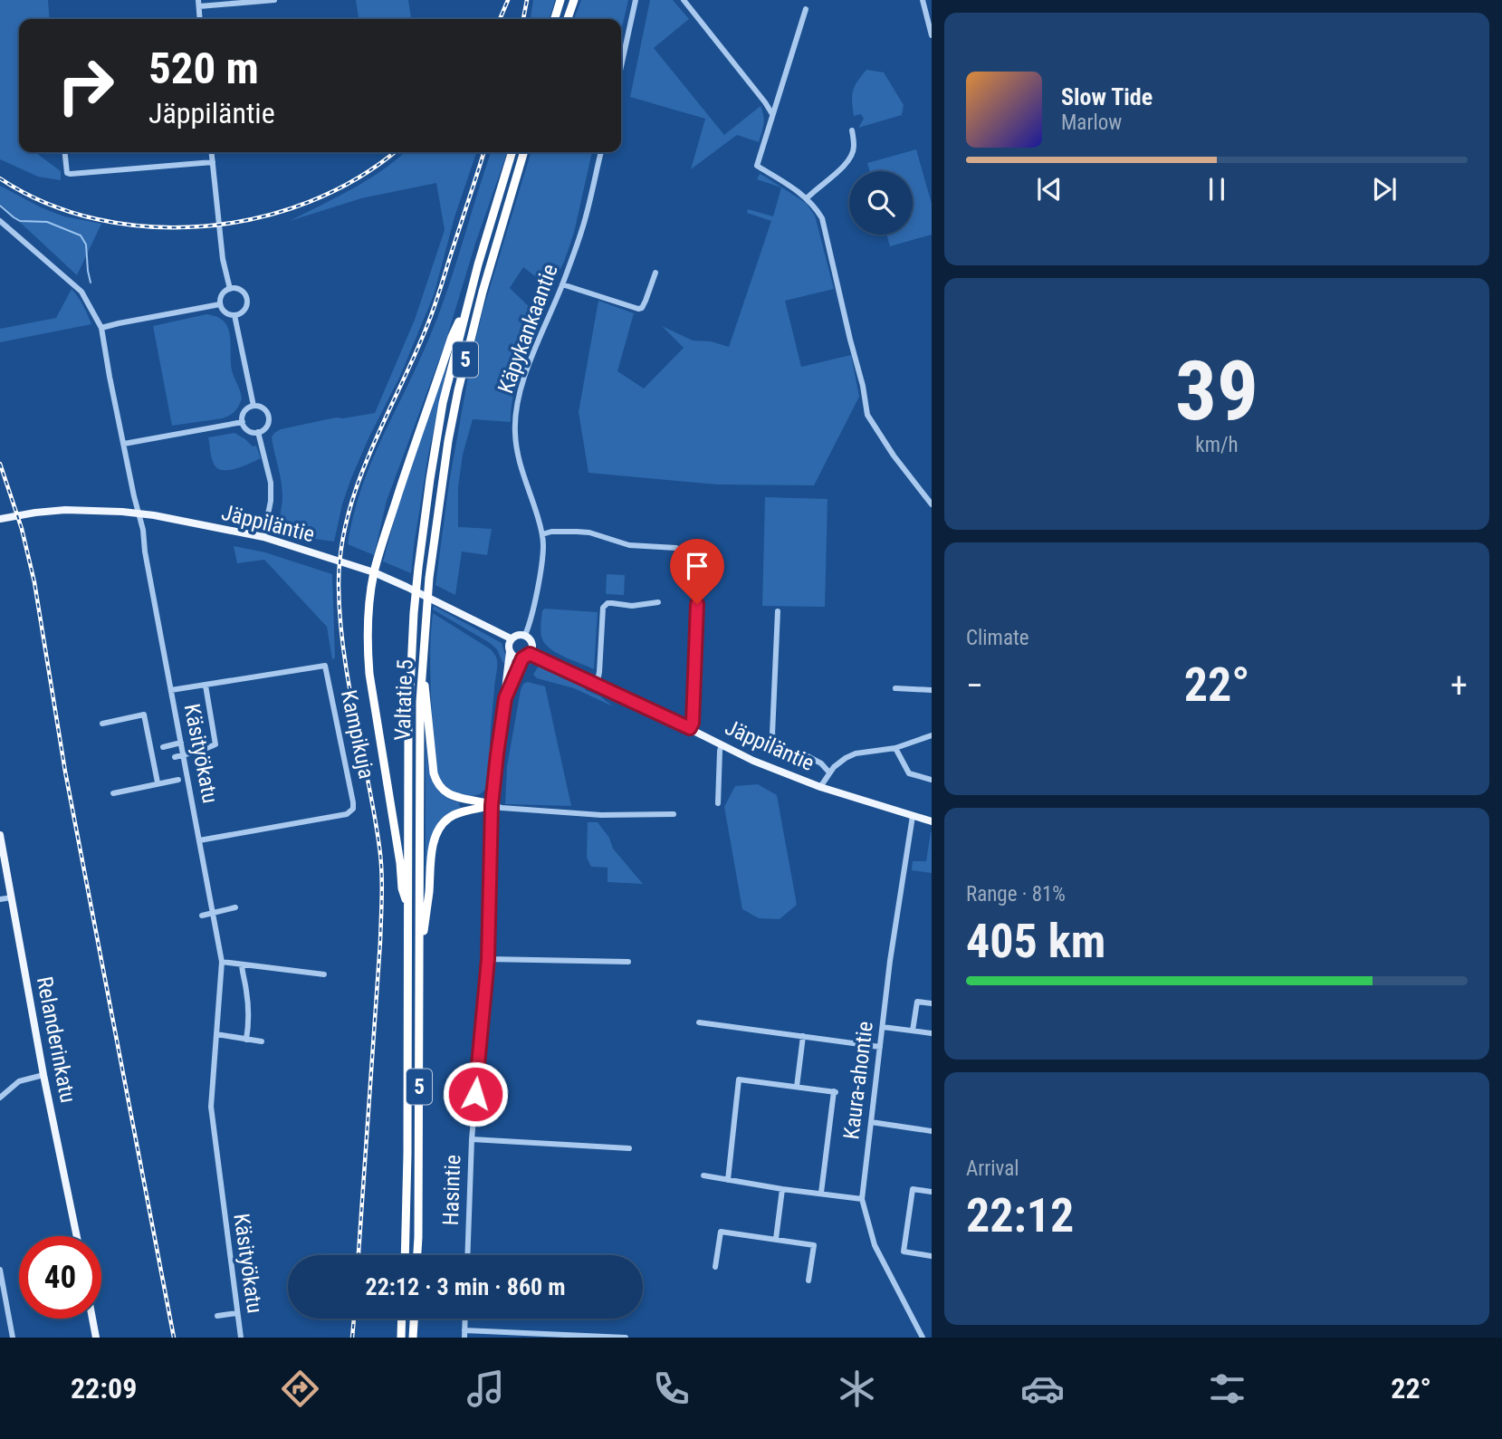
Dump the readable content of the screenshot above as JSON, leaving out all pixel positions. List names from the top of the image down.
{
  "streets": {
    "highway": ["5", "Valtatie 5"],
    "main road": ["Jäppiläntie", "Relanderinkatu", "Hasintie"],
    "street": [
      "Käpykankaantie",
      "Kampikuja",
      "Käsityökatu",
      "Kaura-ahontie"
    ]
  },
  "crossings": [
    ["Käpykankaantie", "Jäppiläntie"],
    ["Käpykankaantie", "Hasintie"],
    ["Jäppiläntie", "Käsityökatu"],
    ["Jäppiläntie", "Kaura-ahontie"],
    ["Jäppiläntie", "Hasintie"],
    ["Kampikuja", "Käsityökatu"]
  ],
  "page": {
    "turn": ["520 m", "Jäppiläntie"],
    "song": ["Slow Tide", "Marlow"],
    "tile": [
      ["39", "km/h"],
      "Climate",
      ["Range · 81%", "405 km"],
      ["Arrival", "22:12"]
    ],
    "heat": ["−", "22°", "+"],
    "limit": "40",
    "trip": "22:12 · 3 min · 860 m",
    "tabs": ["22:09", "22°"]
  }
}
